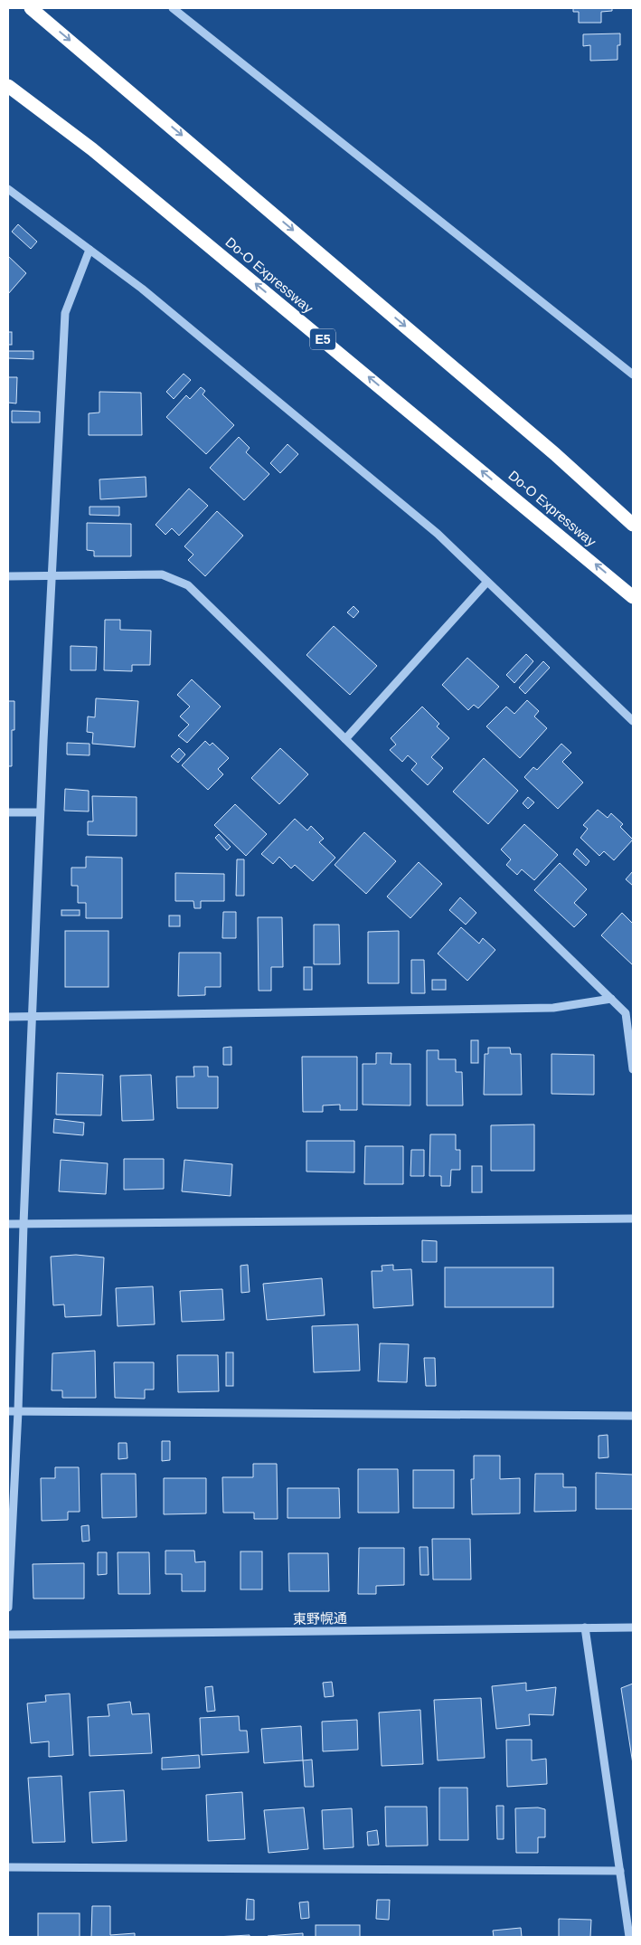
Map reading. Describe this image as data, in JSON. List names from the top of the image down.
{
  "streets": {
    "highway": ["Do-O Expressway", "E5"],
    "street": ["東野幌通"]
  }
}
